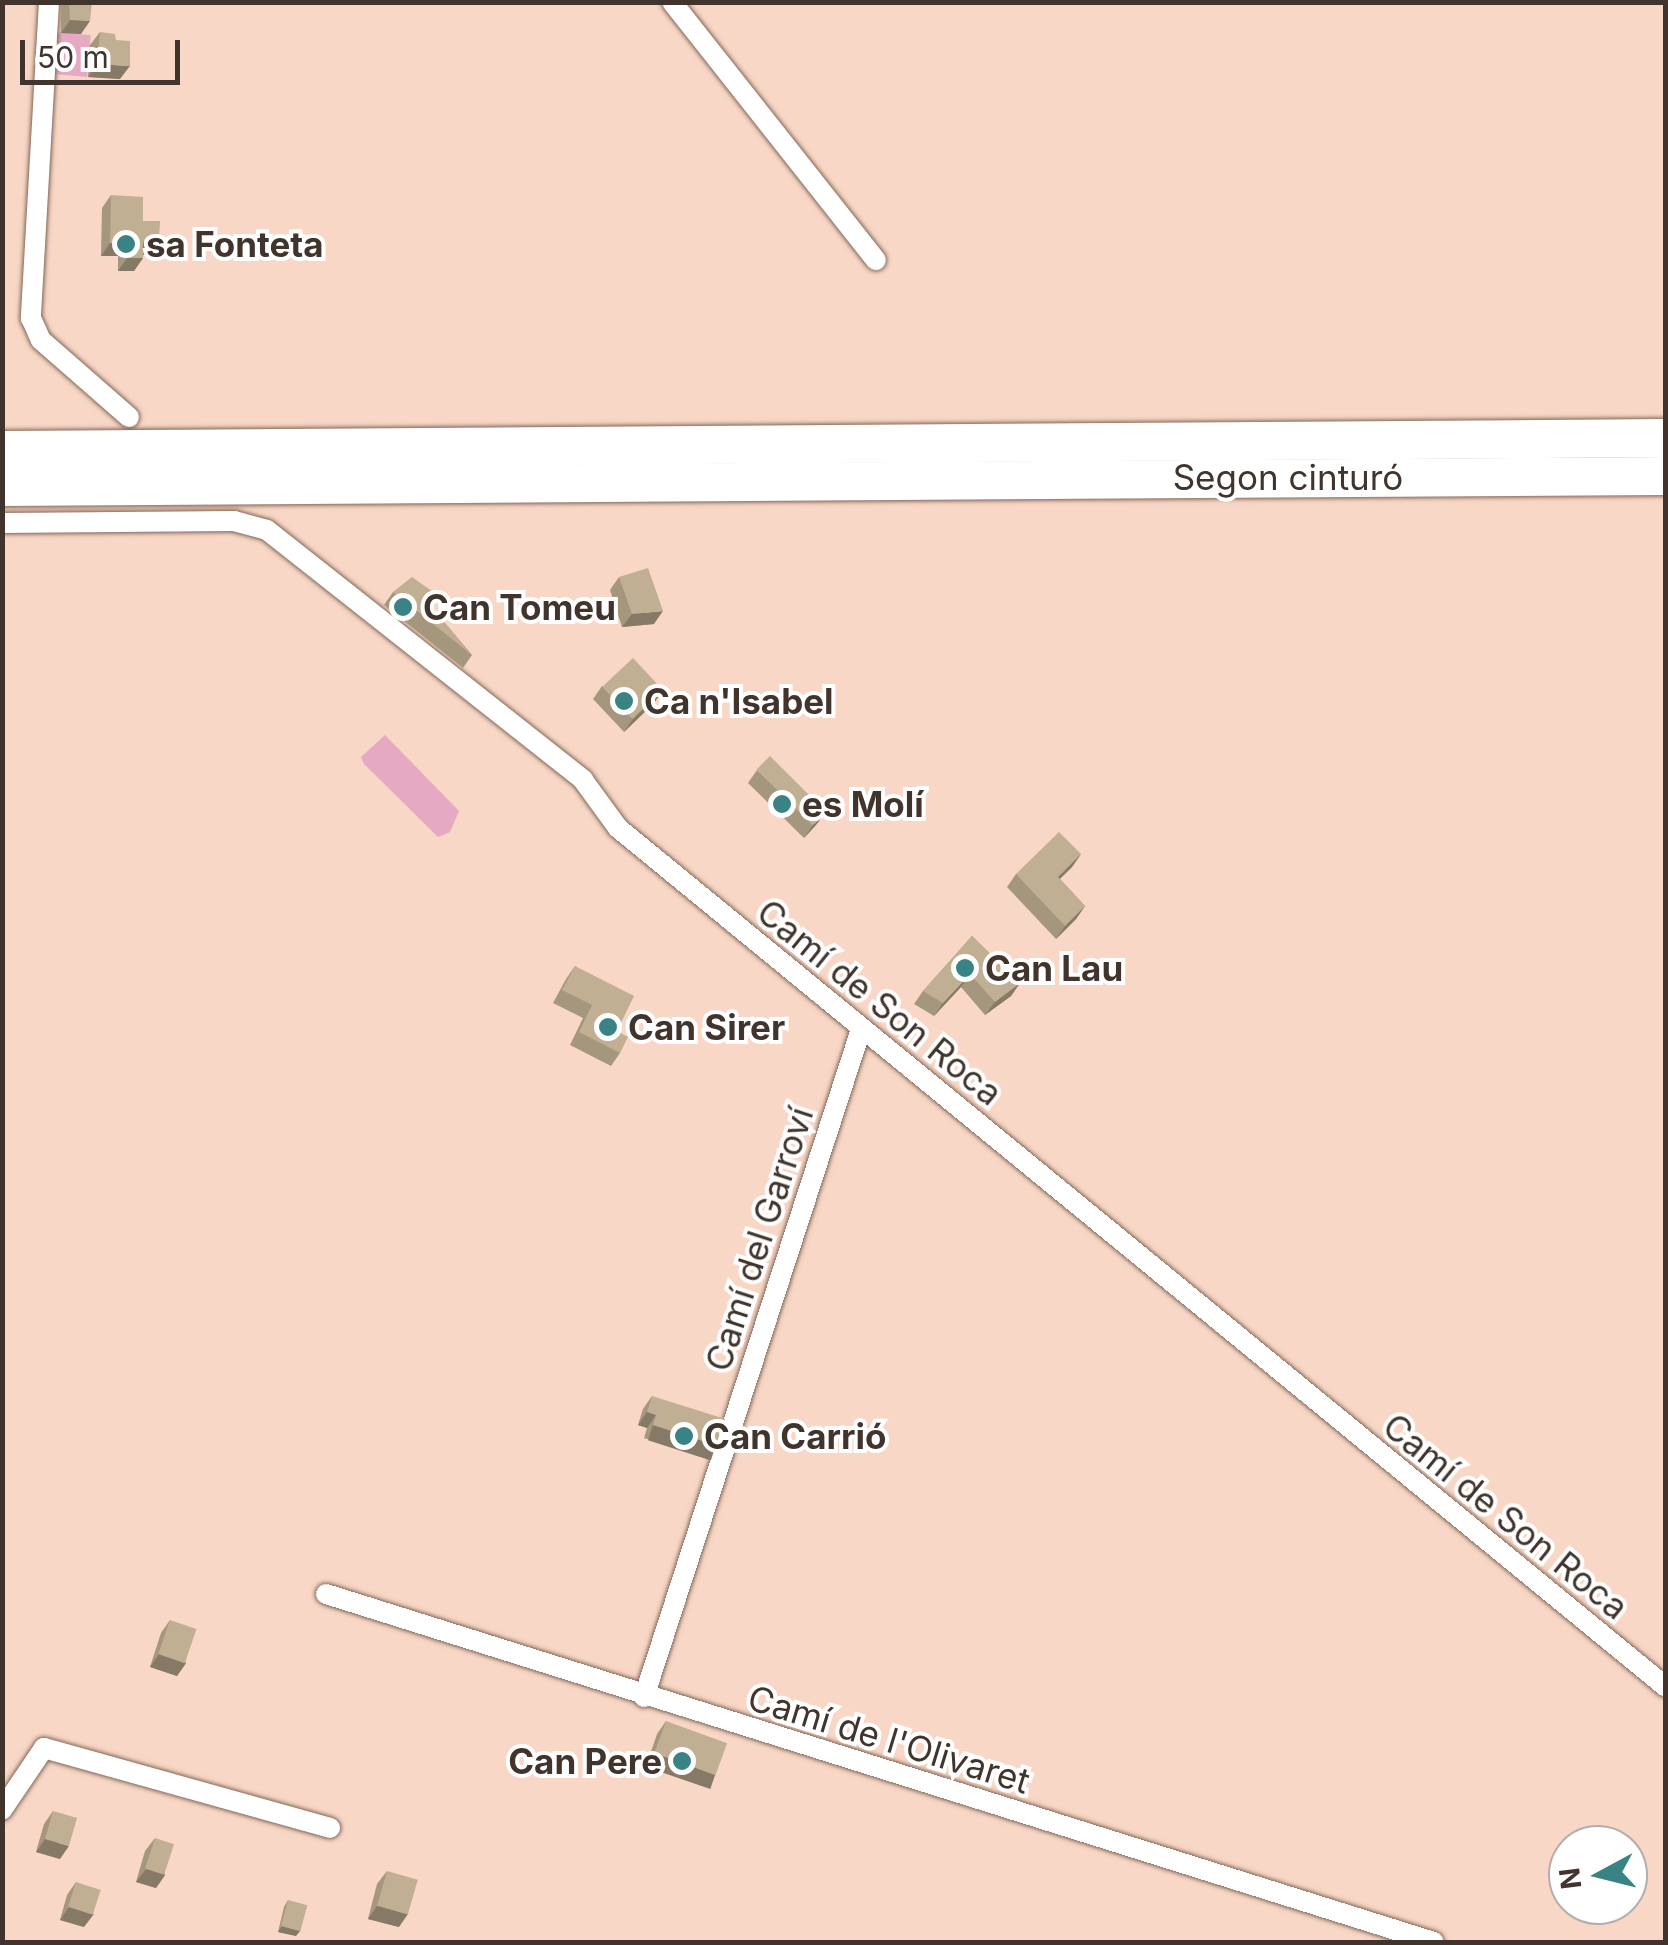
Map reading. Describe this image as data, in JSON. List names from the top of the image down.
{
  "streets": {
    "highway": ["Segon cinturó"],
    "street": ["Camí de Son Roca", "Camí del Garroví", "Camí de l'Olivaret"]
  },
  "crossings": [
    ["Camí de Son Roca", "Camí del Garroví"],
    ["Camí del Garroví", "Camí de l'Olivaret"]
  ],
  "places": [
    "sa Fonteta",
    "Can Tomeu",
    "Ca n'Isabel",
    "es Molí",
    "Can Lau",
    "Can Sirer",
    "Can Carrió",
    "Can Pere"
  ],
  "scale_bar": "50 m",
  "north": "left"
}
